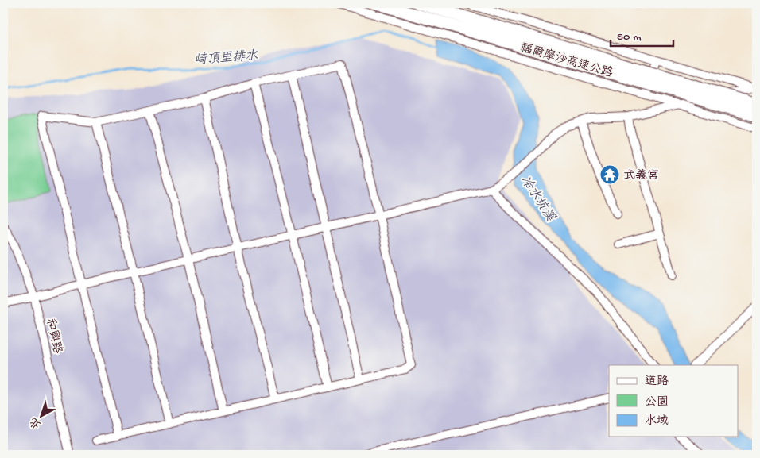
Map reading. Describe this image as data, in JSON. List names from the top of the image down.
{
  "streets": {
    "highway": ["福爾摩沙高速公路"],
    "street": ["和興路"]
  },
  "water": ["崎頂里排水", "冷水坑溪"],
  "places": {
    "temple": ["武義宮"]
  },
  "legend": ["道路", "公園", "水域"],
  "scale_bar": "50 m",
  "north": "bottom left"
}
